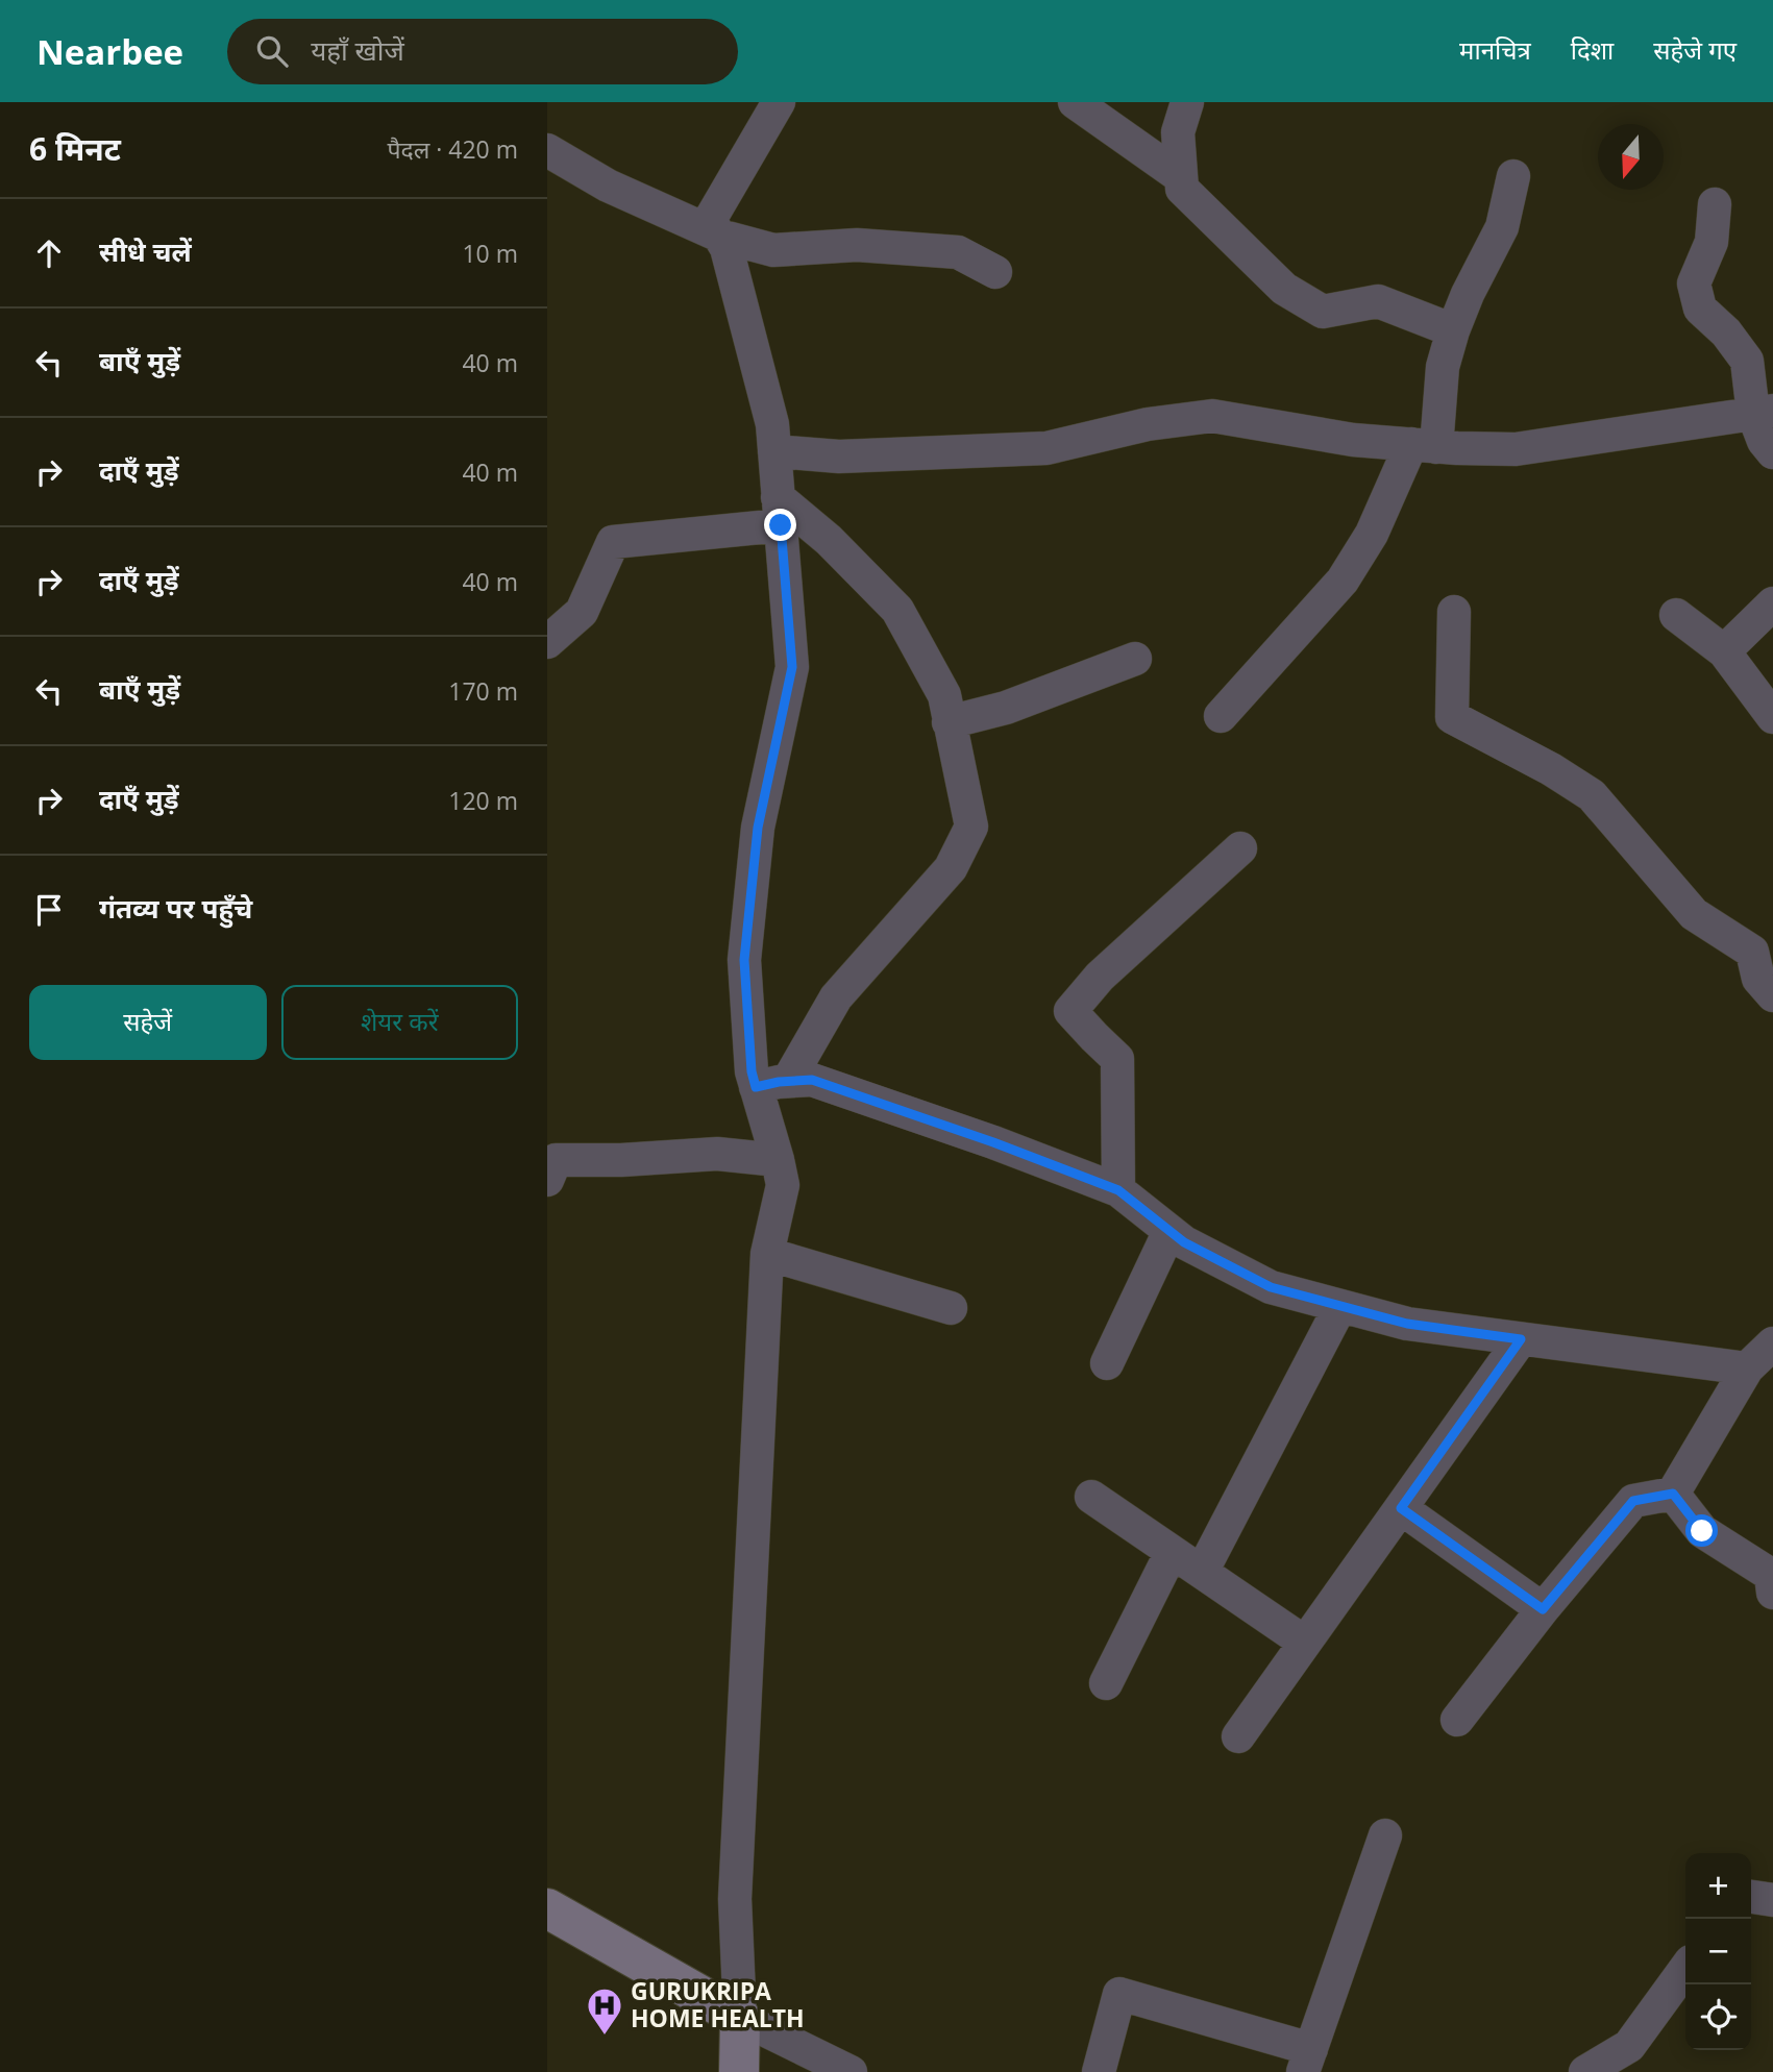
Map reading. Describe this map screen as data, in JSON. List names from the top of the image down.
{
  "places": {
    "hospital": ["GURUKRIPA HOME HEALTH"]
  },
  "north": "bottom",
  "page": {
    "header": "Nearbee",
    "search": "यहाँ खोजें",
    "nav": ["मानचित्र", "दिशा", "सहेजे गए"],
    "heading": ["6 मिनट", "पैदल · 420 m"],
    "list": [
      ["सीधे चलें", "10 m"],
      ["बाएँ मुड़ें", "40 m"],
      ["दाएँ मुड़ें", "40 m"],
      ["दाएँ मुड़ें", "40 m"],
      ["बाएँ मुड़ें", "170 m"],
      ["दाएँ मुड़ें", "120 m"],
      "गंतव्य पर पहुँचे"
    ],
    "buttons": ["सहेजें", "शेयर करें"],
    "map_buttons": ["+", "−"]
  }
}
